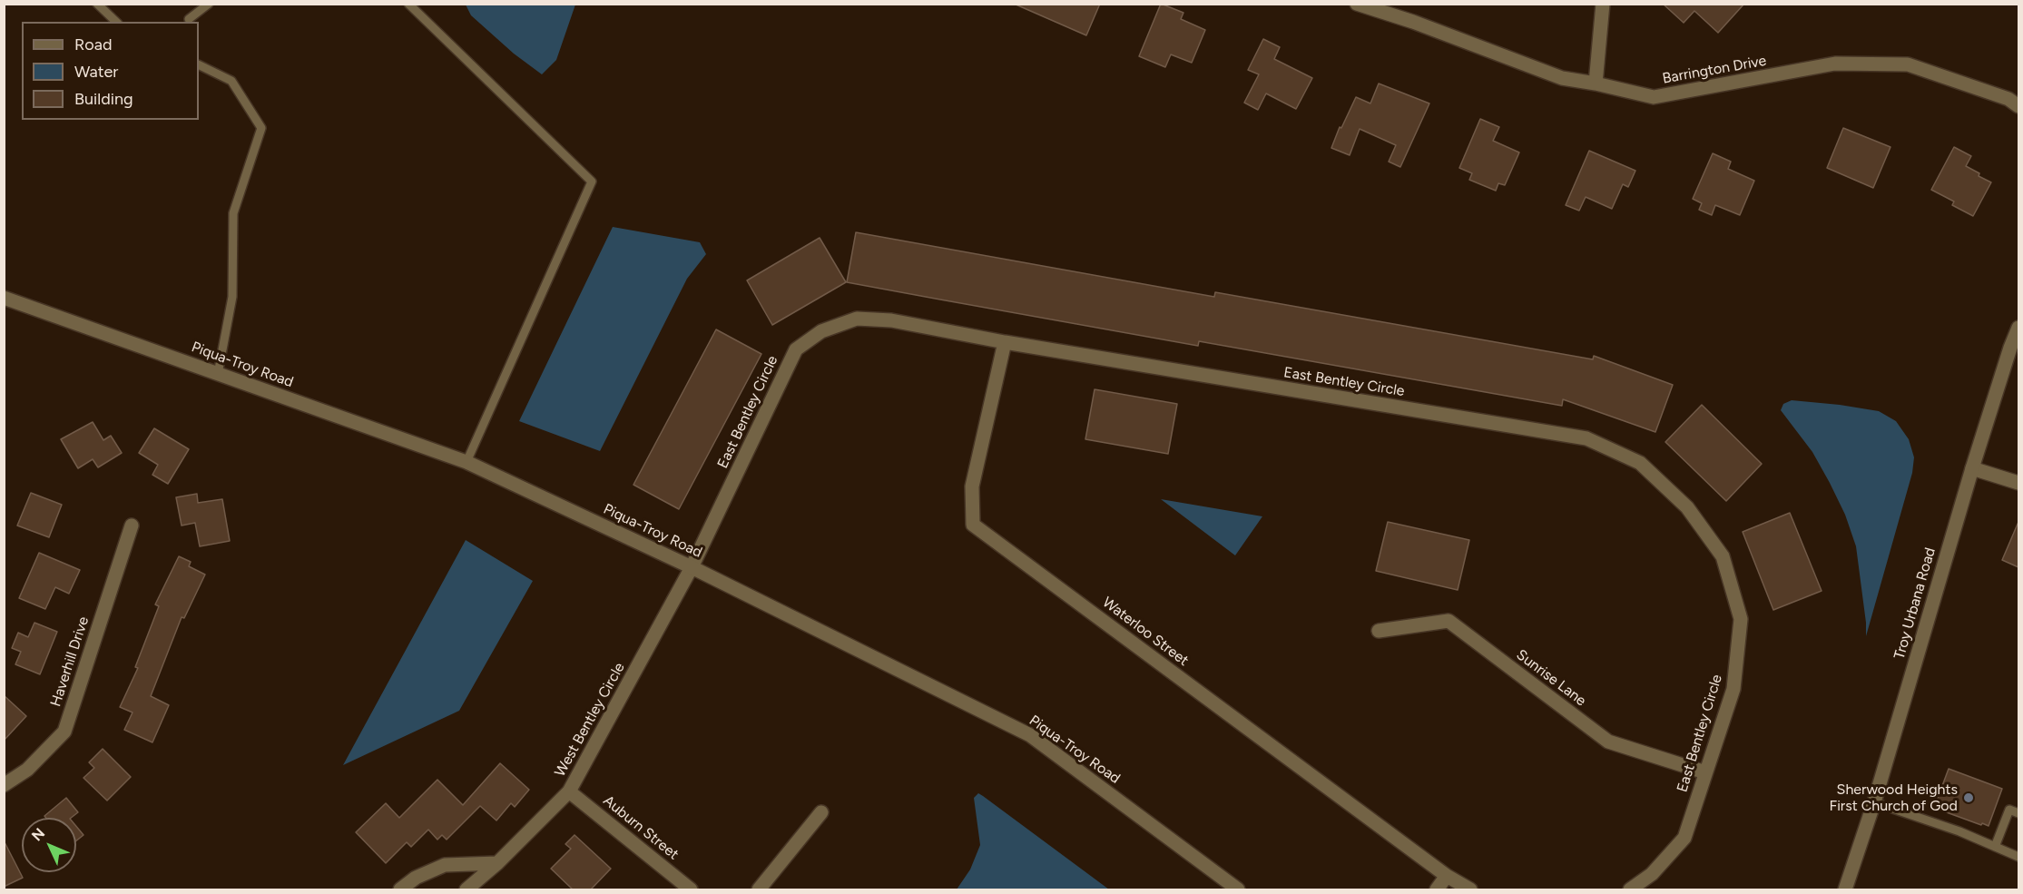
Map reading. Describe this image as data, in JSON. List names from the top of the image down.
{
  "streets": {
    "street": [
      "Barrington Drive",
      "Piqua-Troy Road",
      "East Bentley Circle",
      "Troy Urbana Road",
      "Waterloo Street",
      "Haverhill Drive",
      "Sunrise Lane",
      "West Bentley Circle",
      "Auburn Street"
    ]
  },
  "crossings": [
    ["Piqua-Troy Road", "East Bentley Circle"],
    ["Piqua-Troy Road", "West Bentley Circle"],
    ["East Bentley Circle", "Waterloo Street"],
    ["East Bentley Circle", "Sunrise Lane"],
    ["East Bentley Circle", "West Bentley Circle"],
    ["West Bentley Circle", "Auburn Street"]
  ],
  "places": ["Sherwood Heights First Church of God"],
  "legend": ["Road", "Water", "Building"],
  "north": "top left"
}
